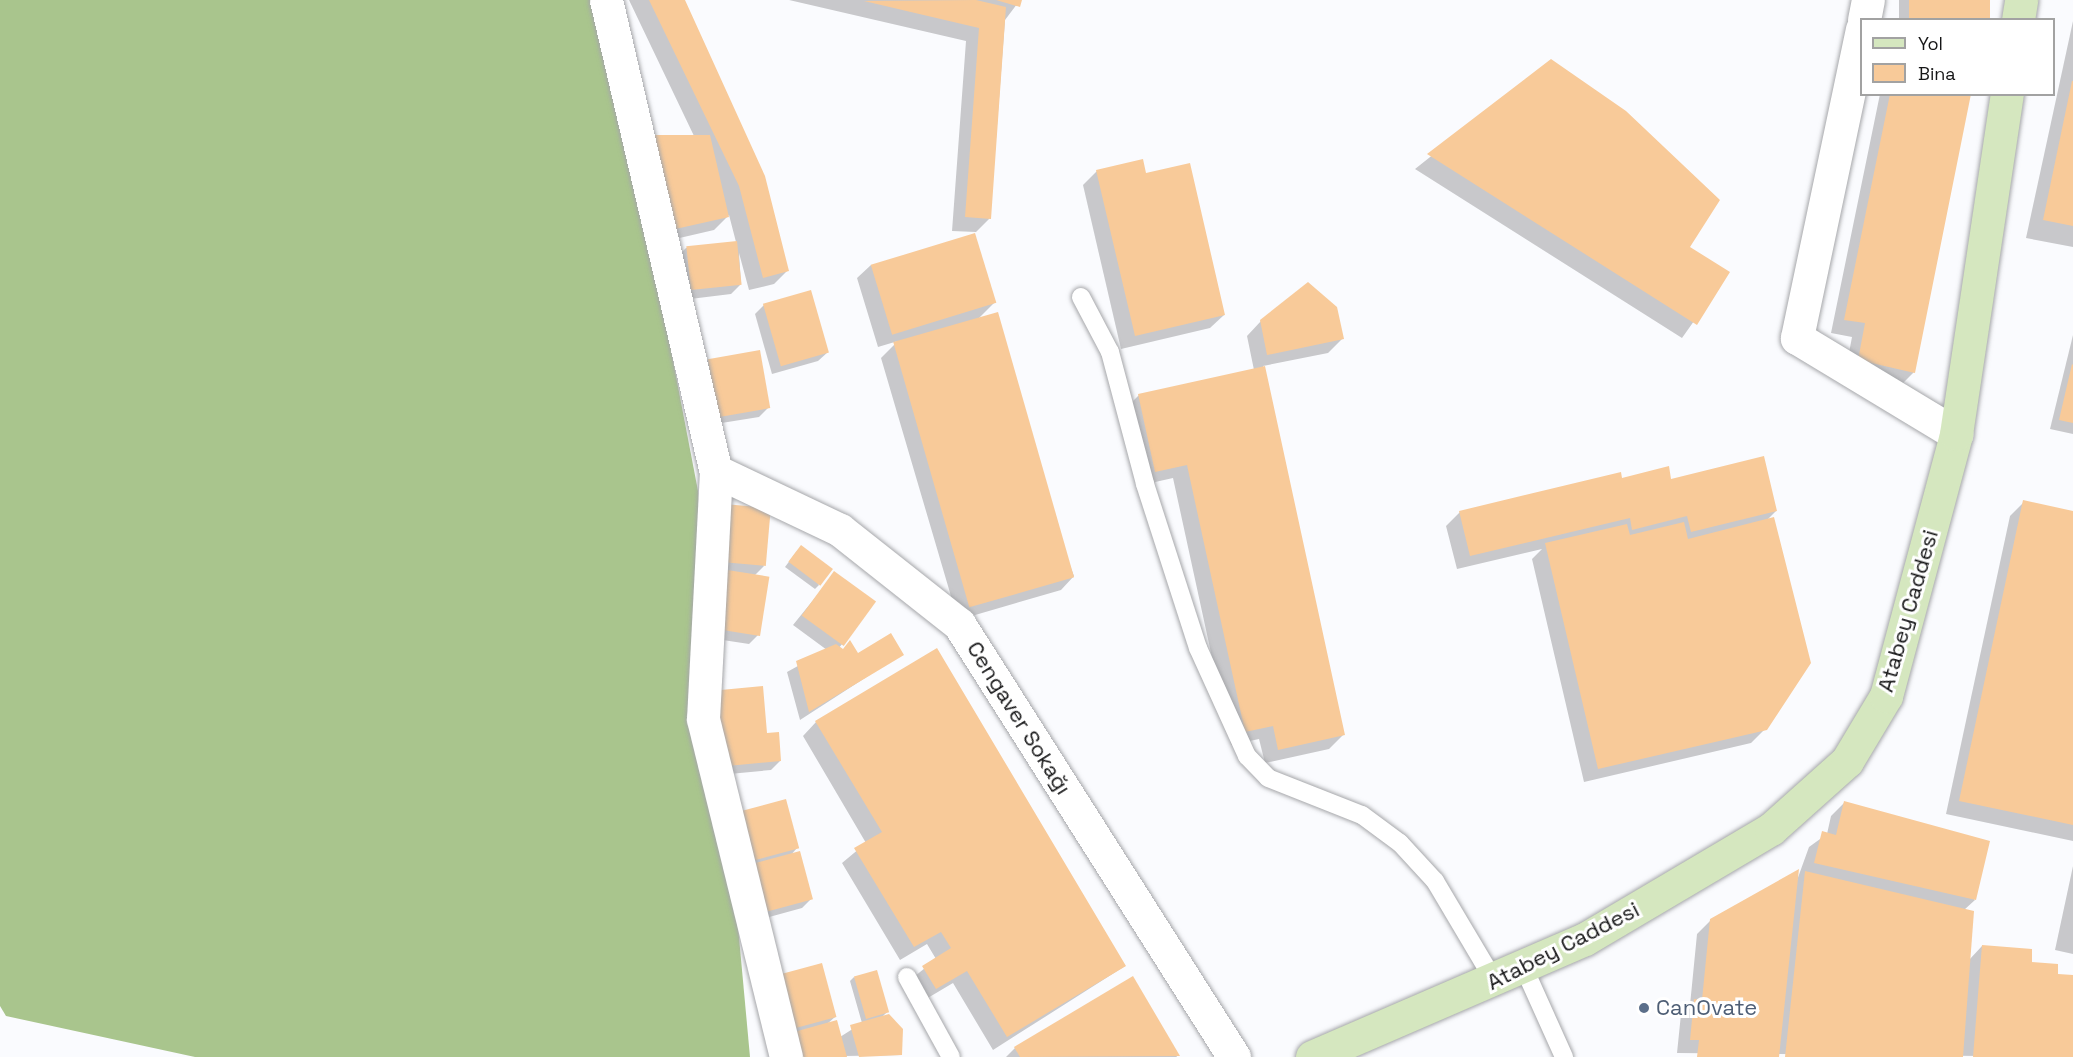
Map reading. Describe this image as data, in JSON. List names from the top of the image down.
{
  "streets": {
    "main road": ["Atabey Caddesi"],
    "street": ["Cengaver Sokağı"]
  },
  "places": ["CanOvate"],
  "legend": ["Yol", "Bina"]
}
